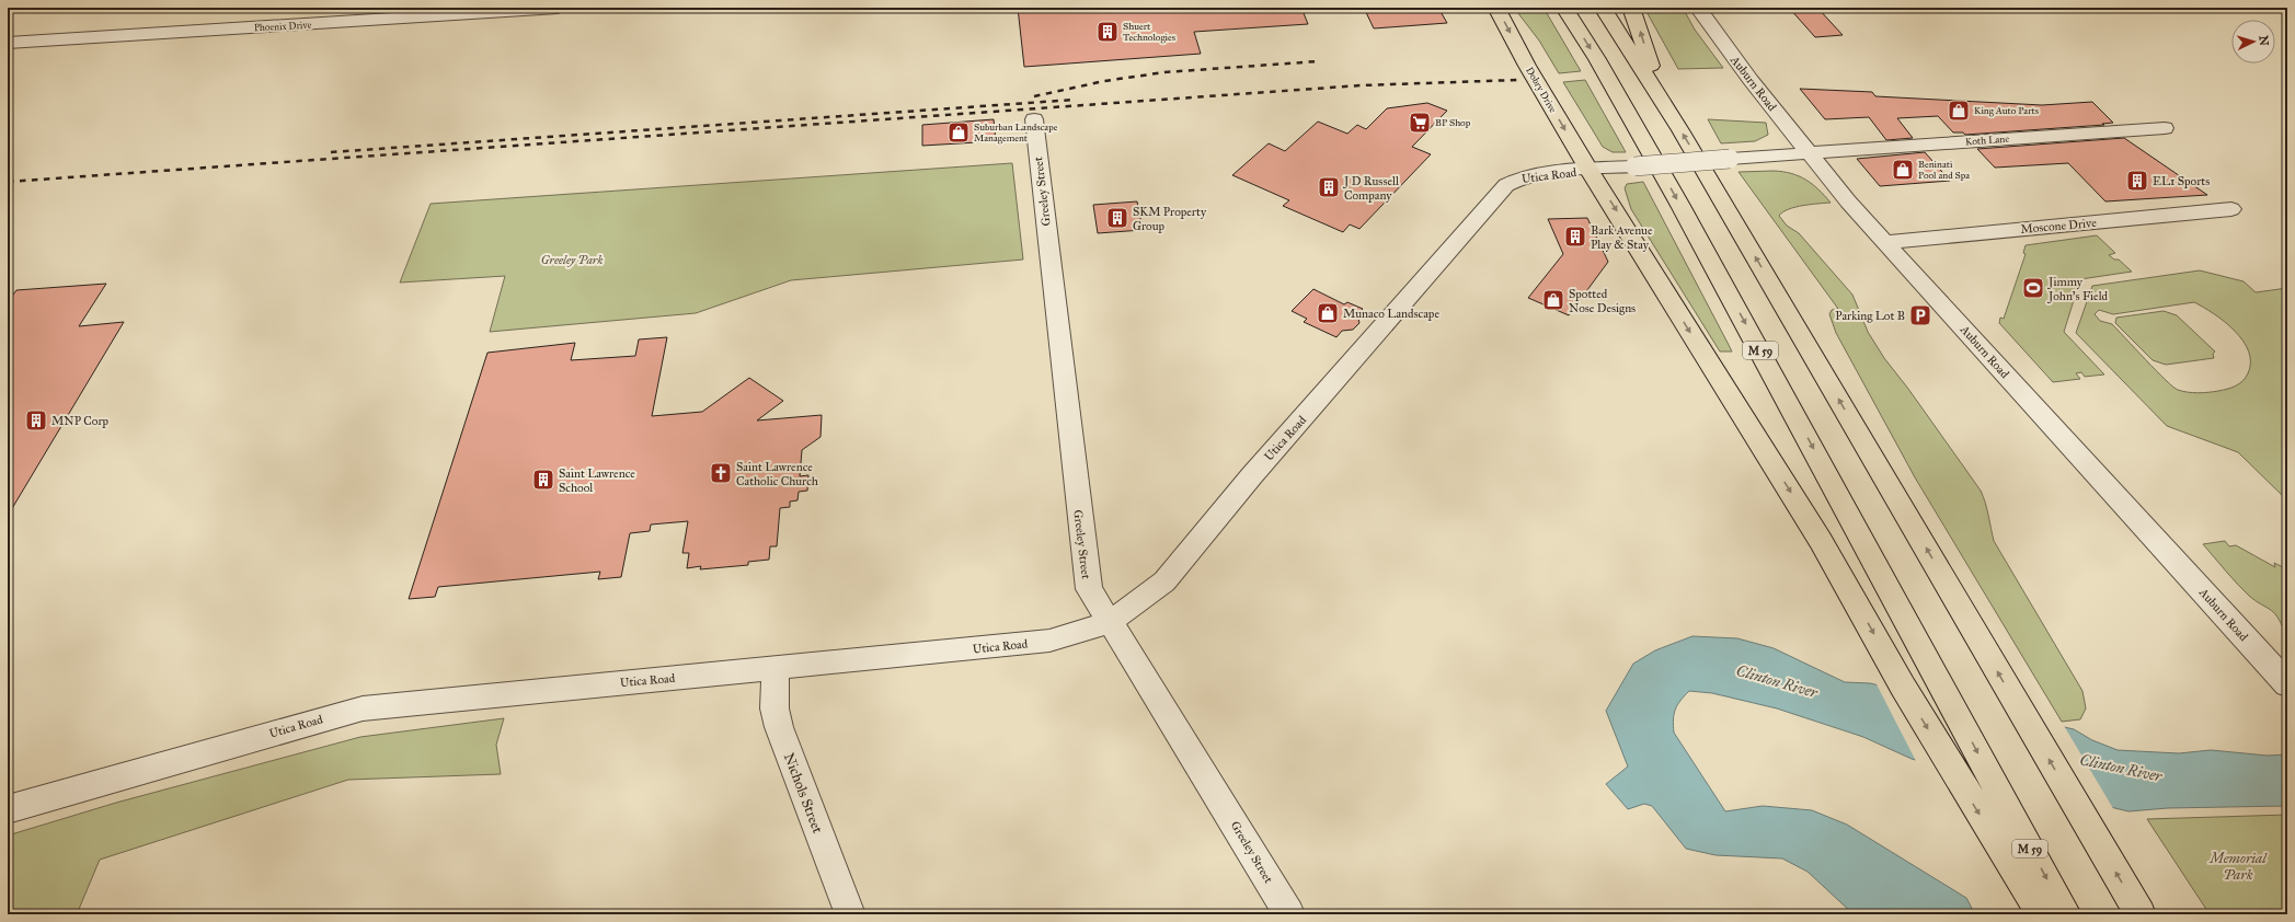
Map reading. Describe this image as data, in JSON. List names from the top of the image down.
{
  "streets": {
    "main road": ["Dobry Drive", "M 59"],
    "street": [
      "Phoenix Drive",
      "Auburn Road",
      "Koth Lane",
      "Utica Road",
      "Greeley Street",
      "Moscone Drive",
      "Nichols Street"
    ]
  },
  "crossings": [
    ["Auburn Road", "Koth Lane"],
    ["Auburn Road", "Utica Road"],
    ["Auburn Road", "Moscone Drive"],
    ["Dobry Drive", "Utica Road"],
    ["Koth Lane", "Utica Road"],
    ["Utica Road", "Greeley Street"],
    ["Utica Road", "Nichols Street"]
  ],
  "water": ["Clinton River"],
  "parks": ["Greeley Park", "Memorial Park"],
  "places": {
    "building": [
      "Shuert Technologies",
      "EL1 Sports",
      "J D Russell Company",
      "SKM Property Group",
      "Bark Avenue Play & Stay",
      "MNP Corp",
      "Saint Lawrence School"
    ],
    "shop": [
      "King Auto Parts",
      "Suburban Landscape Management",
      "Beninati Pool and Spa",
      "Spotted Nose Designs",
      "Munaco Landscape"
    ],
    "supermarket": ["BP Shop"],
    "sports": ["Jimmy John's Field"],
    "parking": ["Parking Lot B"],
    "church": ["Saint Lawrence Catholic Church"]
  },
  "north": "right"
}
